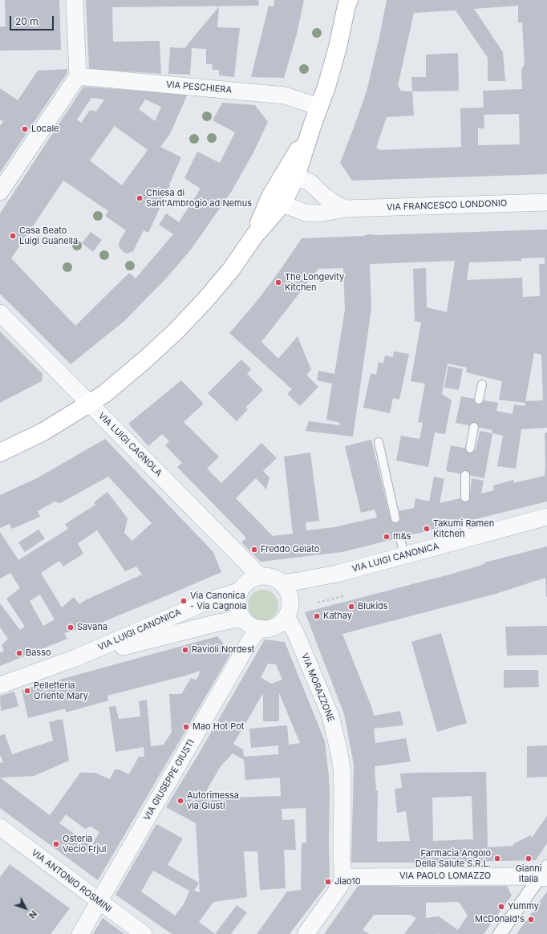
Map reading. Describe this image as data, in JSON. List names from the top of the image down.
{
  "streets": {
    "street": [
      "VIA PESCHIERA",
      "VIA FRANCESCO LONDONIO",
      "VIA LUIGI CAGNOLA",
      "VIA LUIGI CANONICA",
      "VIA MORAZZONE",
      "VIA GIUSEPPE GIUSTI",
      "VIA PAOLO LOMAZZO",
      "VIA ANTONIO ROSMINI"
    ]
  },
  "crossings": [
    ["VIA LUIGI CAGNOLA", "VIA LUIGI CANONICA"],
    ["VIA LUIGI CAGNOLA", "VIA MORAZZONE"],
    ["VIA LUIGI CAGNOLA", "VIA GIUSEPPE GIUSTI"],
    ["VIA LUIGI CANONICA", "VIA MORAZZONE"],
    ["VIA LUIGI CANONICA", "VIA GIUSEPPE GIUSTI"],
    ["VIA MORAZZONE", "VIA GIUSEPPE GIUSTI"],
    ["VIA MORAZZONE", "VIA PAOLO LOMAZZO"],
    ["VIA GIUSEPPE GIUSTI", "VIA ANTONIO ROSMINI"]
  ],
  "places": [
    "Locale",
    "Chiesa di Sant'Ambrogio ad Nemus",
    "Casa Beato Luigi Guanella",
    "The Longevity Kitchen",
    "Takumi Ramen Kitchen",
    "m&s",
    "Freddo Gelato",
    "Via Canonica - Via Cagnola",
    "Blukids",
    "Kathay",
    "Savana",
    "Ravioli Nordest",
    "Basso",
    "Pelletteria Oriente Mary",
    "Mao Hot Pot",
    "Autorimessa via Giusti",
    "Osteria Vecio Frjul",
    "Farmacia Angolo Della Salute S.R.L.",
    "Gianni Italia",
    "Jiao10",
    "Yummy",
    "McDonald's"
  ],
  "scale_bar": "20 m",
  "north": "bottom right"
}
